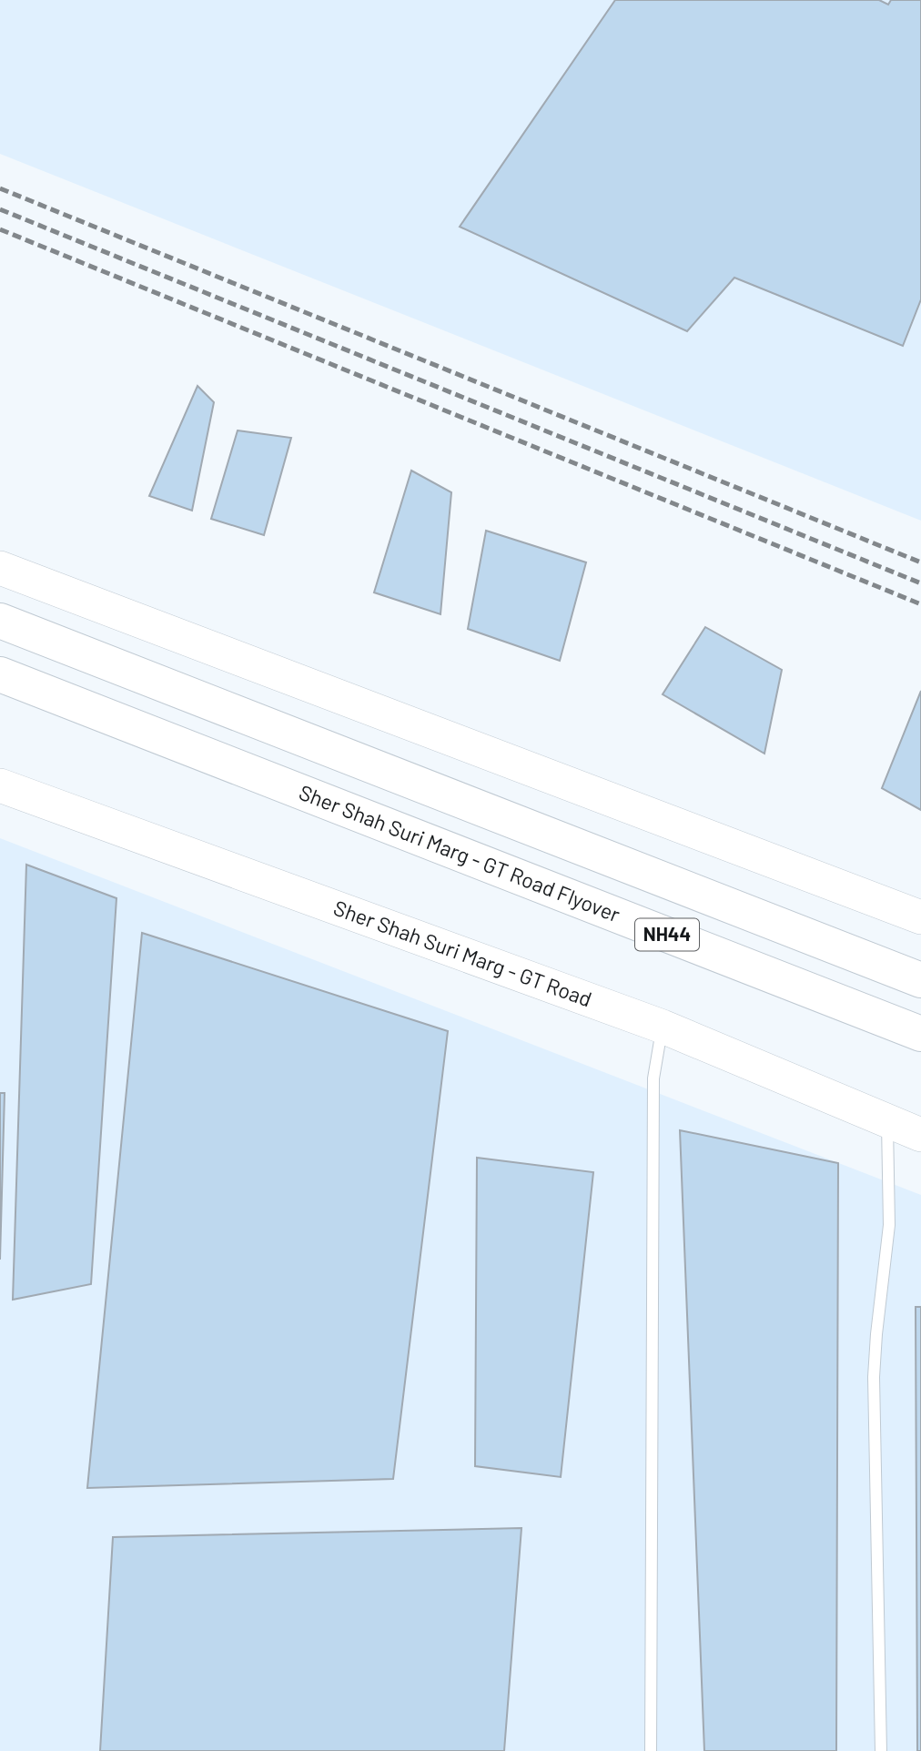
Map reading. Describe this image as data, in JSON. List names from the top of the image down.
{
  "streets": {
    "highway": ["Sher Shah Suri Marg - GT Road Flyover", "NH44"],
    "street": ["Sher Shah Suri Marg - GT Road"]
  }
}
